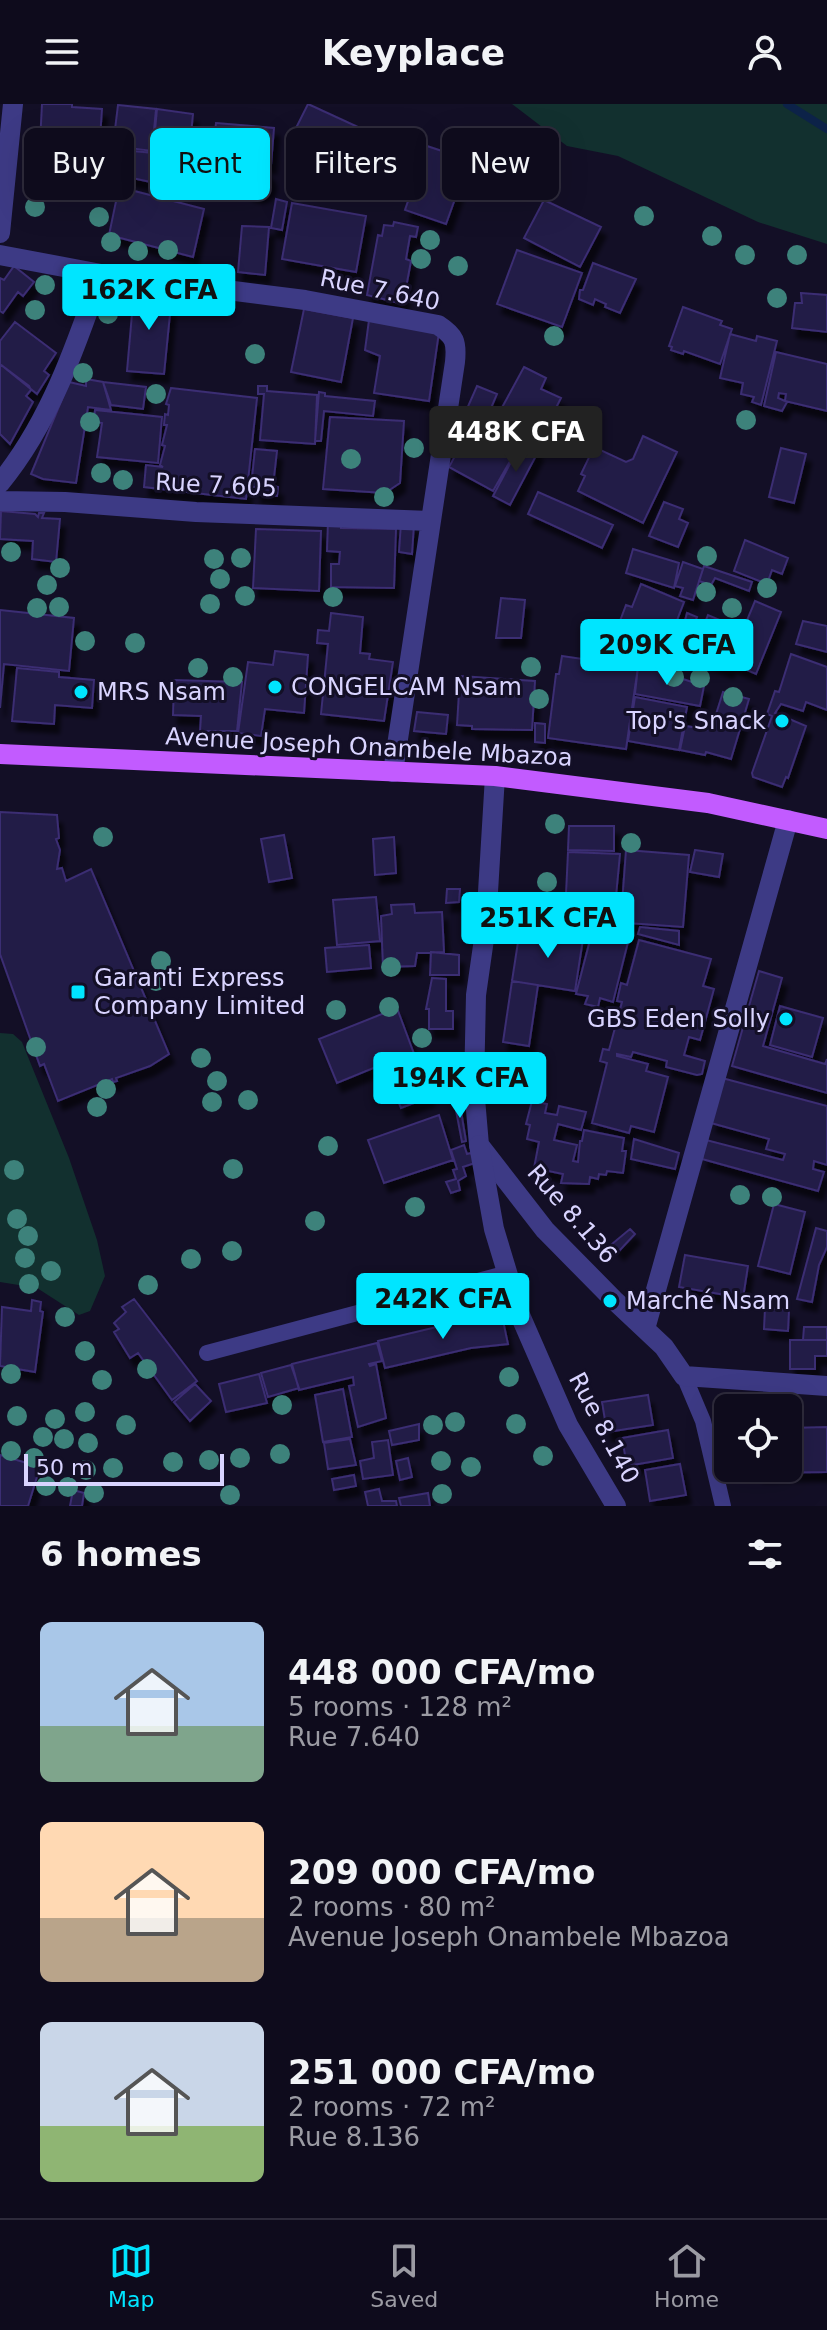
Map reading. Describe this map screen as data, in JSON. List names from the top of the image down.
{
  "streets": {
    "main road": ["Avenue Joseph Onambele Mbazoa"],
    "street": [
      "Rue 7.640",
      "Rue 7.605",
      "Rue 8.136",
      "Rue 8.140"
    ]
  },
  "crossings": [
    ["Rue 7.640", "Rue 7.605"],
    ["Rue 7.640", "Avenue Joseph Onambele Mbazoa"],
    ["Rue 8.136", "Rue 8.140"]
  ],
  "places": {
    "other": [
      "CONGELCAM Nsam",
      "MRS Nsam",
      "Top's Snack",
      "GBS Eden Solly",
      "Marché Nsam"
    ],
    "transit": ["Garanti Express Company Limited"]
  },
  "scale_bar": "50 m",
  "page": {
    "header": "Keyplace",
    "chip": [
      "Buy",
      "Rent",
      "Filters",
      "New"
    ],
    "price": [
      "162K CFA",
      "448K CFA",
      "209K CFA",
      "251K CFA",
      "194K CFA",
      "242K CFA"
    ],
    "scale": "50 m",
    "heading": "6 homes",
    "list": [
      {
        "name": "448 000 CFA/mo",
        "note": "5 rooms · 128 m² · Rue 7.640"
      },
      {
        "name": "209 000 CFA/mo",
        "note": "2 rooms · 80 m² · Avenue Joseph Onambele Mbazoa"
      },
      {
        "name": "251 000 CFA/mo",
        "note": "2 rooms · 72 m² · Rue 8.136"
      }
    ],
    "tabs": ["Map", "Saved", "Home"]
  }
}
